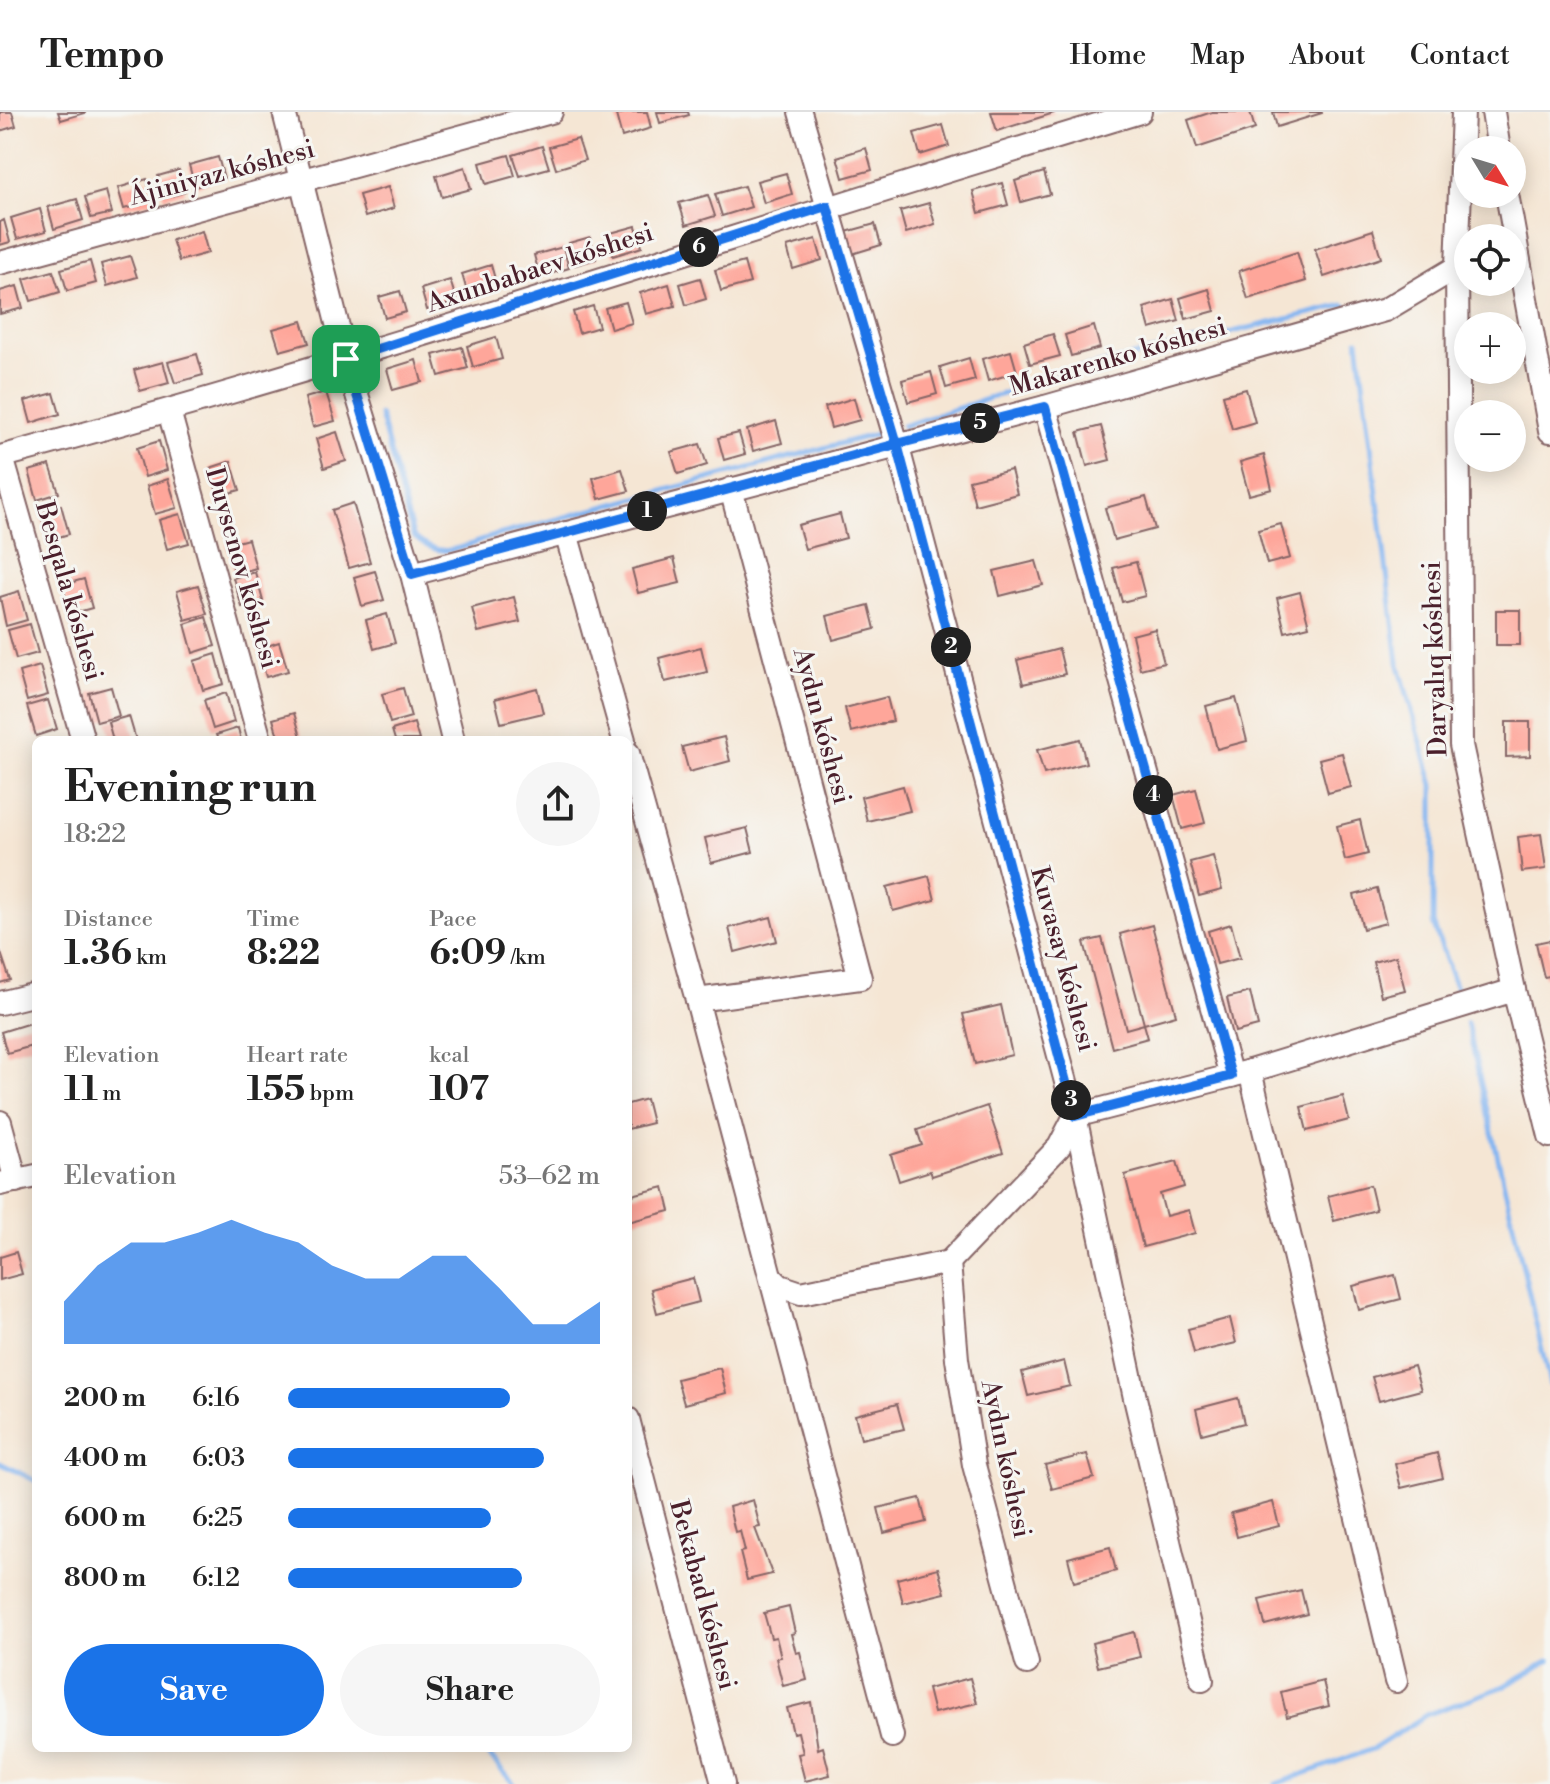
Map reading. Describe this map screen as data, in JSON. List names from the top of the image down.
{
  "streets": {
    "street": [
      "Ájiniyaz kóshesi",
      "Axunbabaev kóshesi",
      "Makarenko kóshesi",
      "Duysenov kóshesi",
      "Besqala kóshesi",
      "Daryalıq kóshesi",
      "Aydın kóshesi",
      "Kuvasay kóshesi",
      "Bekabad kóshesi"
    ]
  },
  "crossings": [
    ["Axunbabaev kóshesi", "Duysenov kóshesi"],
    ["Axunbabaev kóshesi", "Besqala kóshesi"],
    ["Axunbabaev kóshesi", "Kuvasay kóshesi"],
    ["Makarenko kóshesi", "Aydın kóshesi"],
    ["Makarenko kóshesi", "Kuvasay kóshesi"]
  ],
  "north": "bottom right",
  "page": {
    "header": "Tempo",
    "nav": [
      "Home",
      "Map",
      "About",
      "Contact"
    ],
    "map_buttons": ["+", "−"],
    "pins": [
      "6",
      "5",
      "1",
      "2",
      "4",
      "3"
    ],
    "heading": ["Evening run", "18:22"],
    "stats": [
      ["Distance", "1.36 km"],
      ["Time", "8:22"],
      ["Pace", "6:09 /km"],
      ["Elevation", "11 m"],
      ["Heart rate", "155 bpm"],
      ["kcal", "107"]
    ],
    "chart": ["Elevation", "53–62 m"],
    "list": [
      {
        "name": "200 m",
        "note": "6:16"
      },
      {
        "name": "400 m",
        "note": "6:03"
      },
      {
        "name": "600 m",
        "note": "6:25"
      },
      {
        "name": "800 m",
        "note": "6:12"
      }
    ],
    "buttons": ["Save", "Share"]
  }
}
